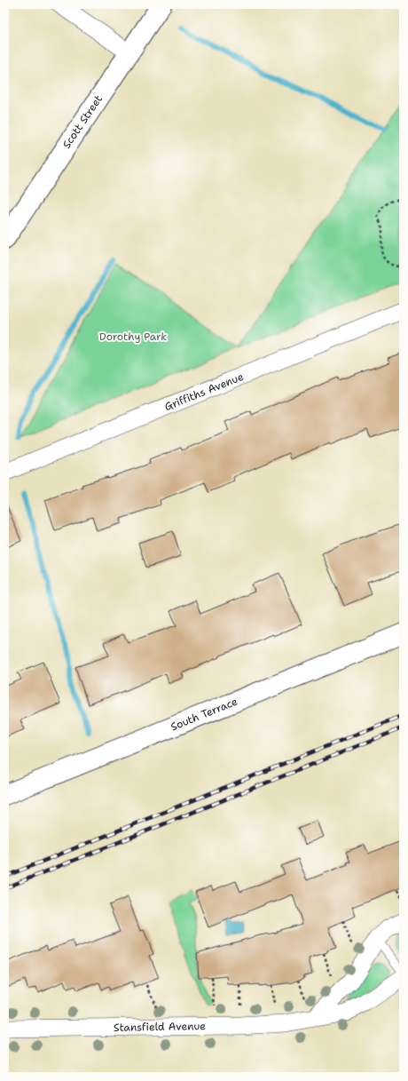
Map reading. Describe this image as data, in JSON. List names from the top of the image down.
{
  "streets": {
    "street": [
      "Scott Street",
      "Griffiths Avenue",
      "South Terrace",
      "Stansfield Avenue"
    ]
  },
  "parks": ["Dorothy Park"]
}
